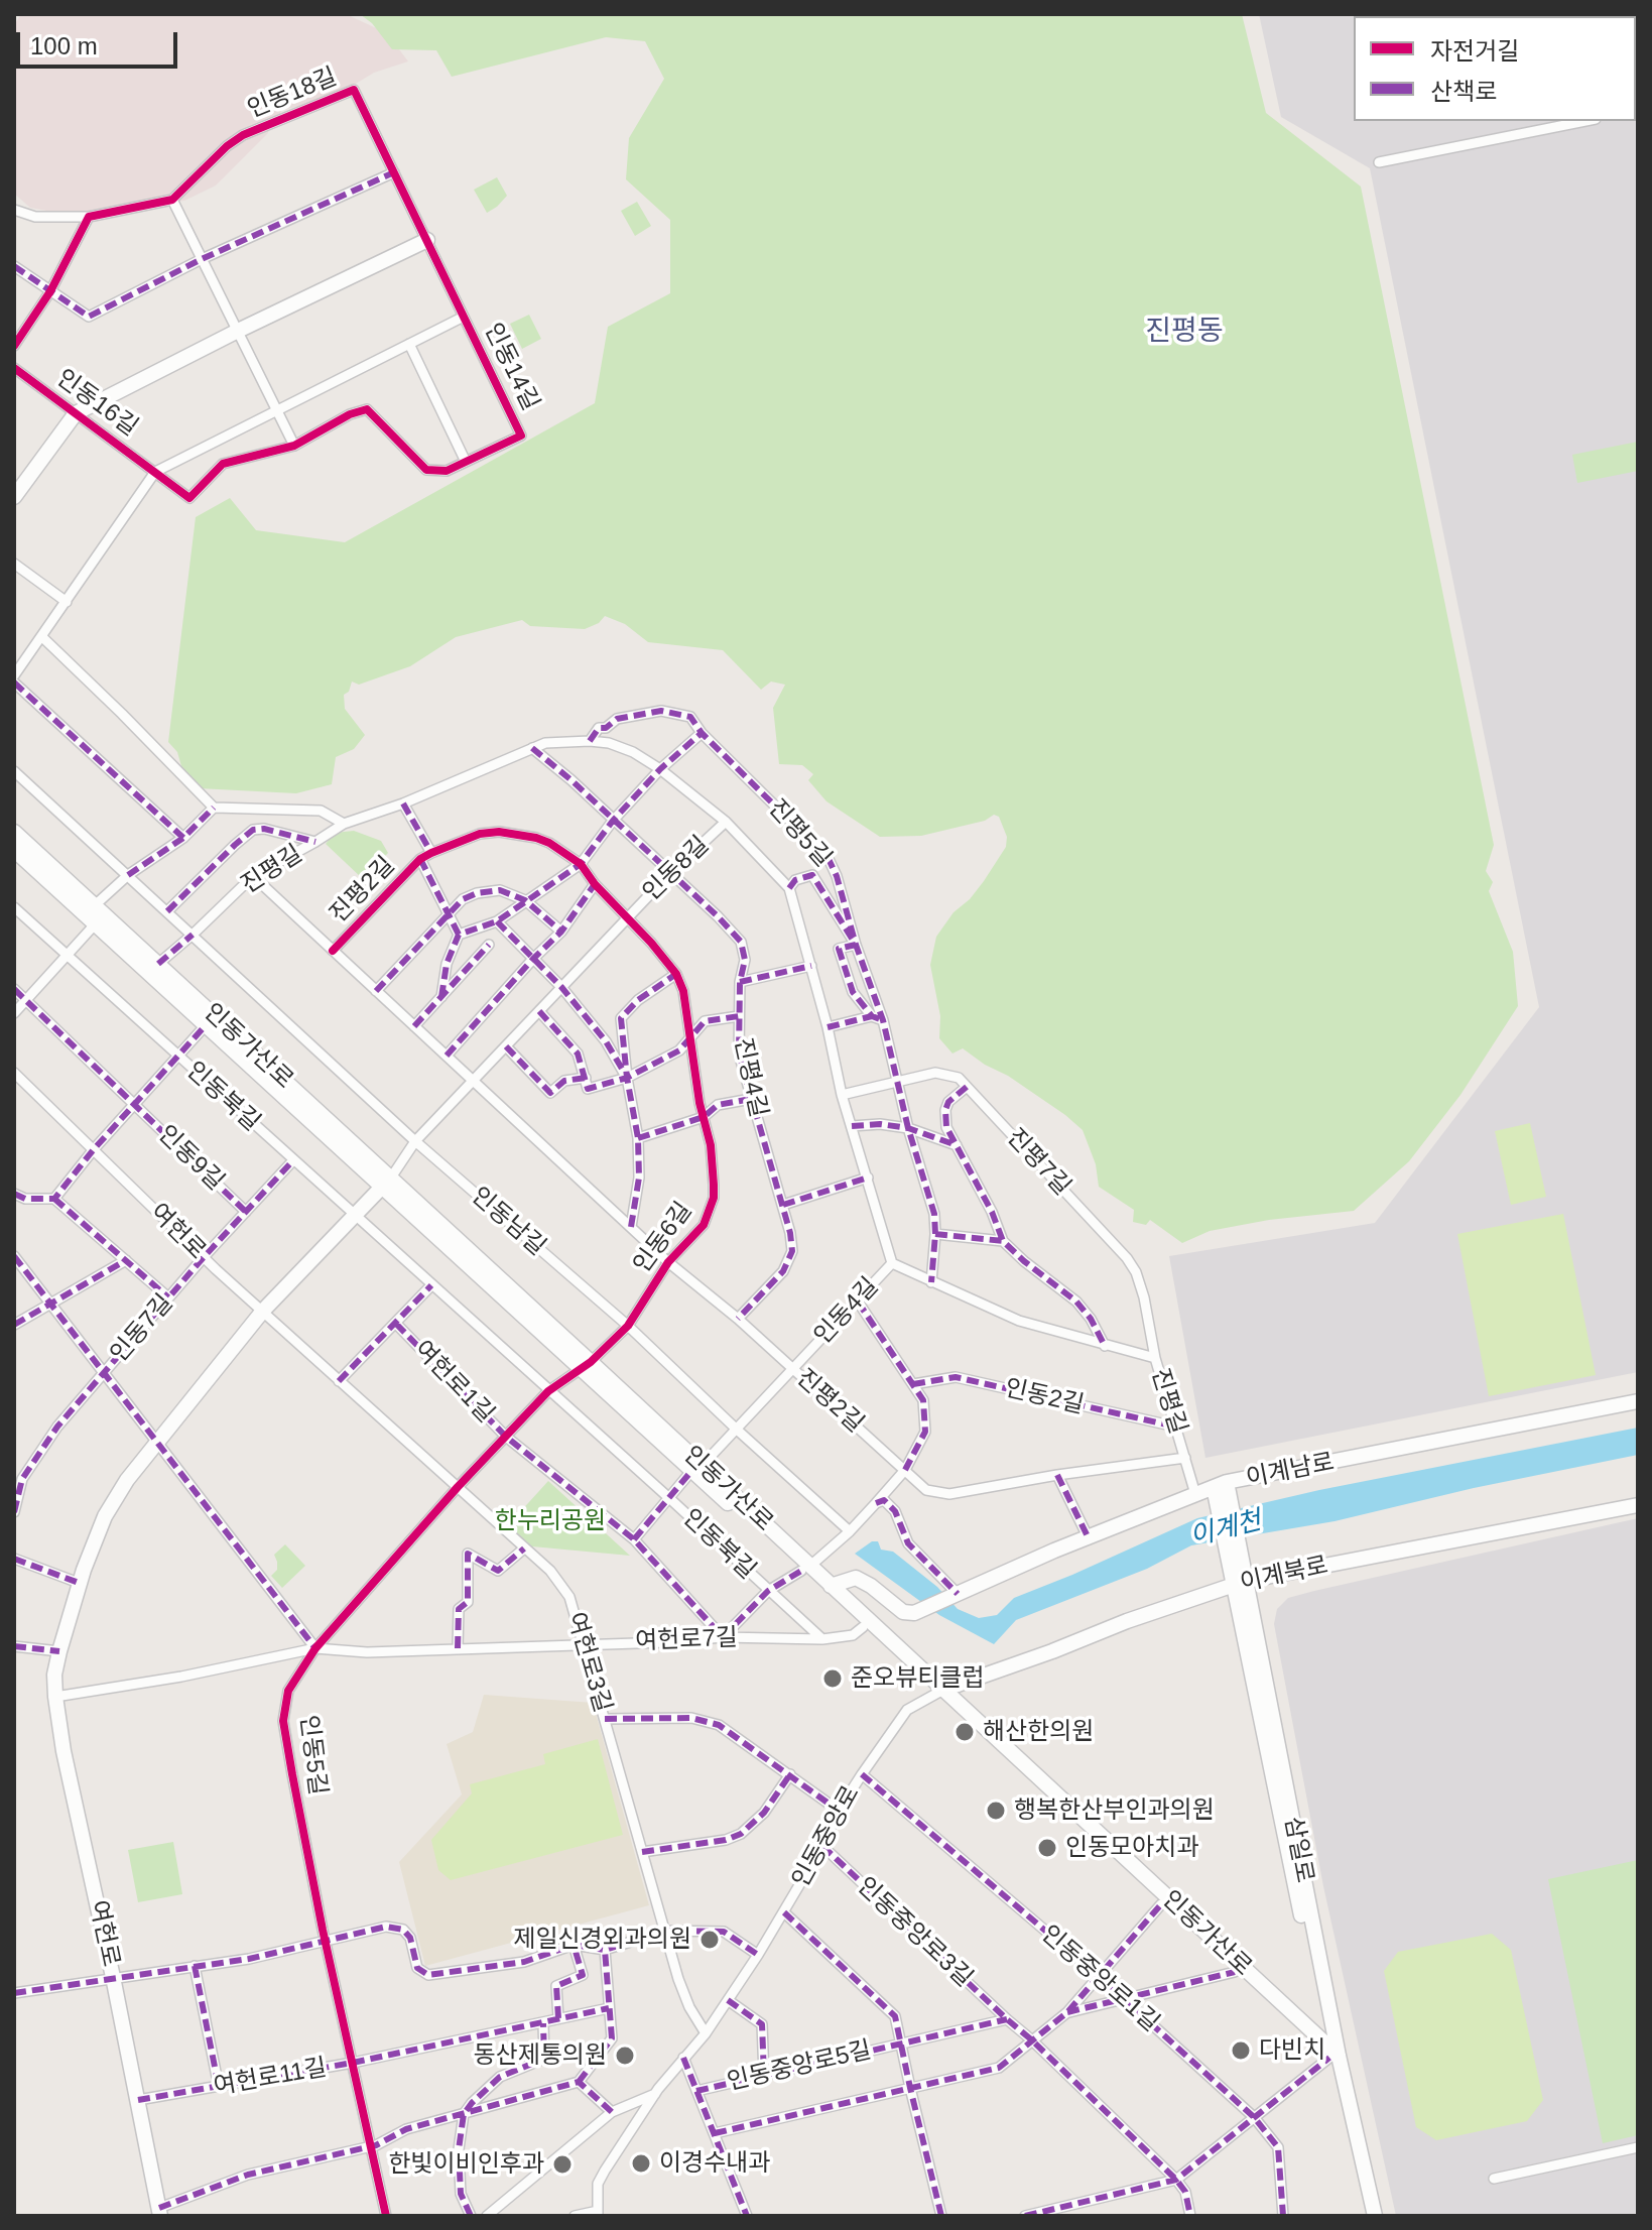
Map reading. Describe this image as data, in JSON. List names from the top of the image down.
{
  "streets": {
    "street": [
      "인동18길",
      "인동14길",
      "인동16길",
      "진평5길",
      "인동8길",
      "진평길",
      "진평2길",
      "인동가산로",
      "진평4길",
      "인동북길",
      "인동9길",
      "진평7길",
      "인동남길",
      "여헌로",
      "인동6길",
      "인동4길",
      "인동7길",
      "여헌로1길",
      "인동2길",
      "이계남로",
      "이계북로",
      "여헌로7길",
      "여헌로3길",
      "인동5길",
      "인동중앙로",
      "삼일로",
      "인동중앙로3길",
      "인동중앙로1길",
      "인동중앙로5길",
      "여헌로11길"
    ]
  },
  "crossings": [
    ["인동14길", "인동16길"],
    ["진평5길", "진평길"],
    ["진평5길", "진평7길"],
    ["인동8길", "진평길"],
    ["인동8길", "진평2길"],
    ["인동8길", "인동가산로"],
    ["인동8길", "진평4길"],
    ["인동8길", "인동남길"],
    ["인동8길", "여헌로"],
    ["인동8길", "인동6길"],
    ["진평길", "진평2길"],
    ["진평길", "인동가산로"],
    ["진평길", "진평4길"],
    ["진평길", "진평7길"],
    ["진평길", "인동남길"],
    ["진평길", "인동4길"],
    ["진평길", "인동2길"],
    ["진평길", "이계남로"],
    ["진평2길", "진평4길"],
    ["진평2길", "인동6길"],
    ["진평2길", "인동4길"],
    ["인동가산로", "인동9길"],
    ["인동가산로", "여헌로"],
    ["인동가산로", "인동6길"],
    ["인동가산로", "인동4길"],
    ["인동가산로", "이계남로"],
    ["인동가산로", "이계북로"],
    ["인동가산로", "여헌로7길"],
    ["인동가산로", "인동5길"],
    ["인동가산로", "인동중앙로"],
    ["인동가산로", "삼일로"],
    ["인동가산로", "인동중앙로3길"],
    ["인동가산로", "인동중앙로1길"],
    ["인동북길", "인동9길"],
    ["인동북길", "여헌로"],
    ["인동북길", "인동4길"],
    ["인동북길", "인동7길"],
    ["인동북길", "여헌로1길"],
    ["인동북길", "여헌로7길"],
    ["인동북길", "인동5길"],
    ["인동9길", "여헌로"],
    ["인동9길", "인동7길"],
    ["인동남길", "인동6길"],
    ["인동남길", "인동4길"],
    ["여헌로", "인동7길"],
    ["여헌로", "여헌로7길"],
    ["여헌로", "여헌로3길"],
    ["여헌로", "여헌로11길"],
    ["인동6길", "인동5길"],
    ["여헌로1길", "여헌로7길"],
    ["여헌로1길", "인동5길"],
    ["이계남로", "삼일로"],
    ["이계북로", "인동중앙로"],
    ["이계북로", "삼일로"],
    ["여헌로7길", "여헌로3길"],
    ["여헌로7길", "인동5길"],
    ["여헌로3길", "인동5길"],
    ["여헌로3길", "인동중앙로"],
    ["인동5길", "여헌로11길"],
    ["인동중앙로", "인동중앙로3길"],
    ["인동중앙로", "인동중앙로1길"],
    ["인동중앙로", "인동중앙로5길"],
    ["인동중앙로3길", "인동중앙로5길"]
  ],
  "districts": ["진평동"],
  "water": ["이계천"],
  "parks": ["한누리공원"],
  "places": [
    "준오뷰티클럽",
    "해산한의원",
    "행복한산부인과의원",
    "인동모아치과",
    "제일신경외과의원",
    "다빈치",
    "동산제통의원",
    "이경수내과",
    "한빛이비인후과"
  ],
  "legend": ["자전거길", "산책로"],
  "scale_bar": "100 m"
}
